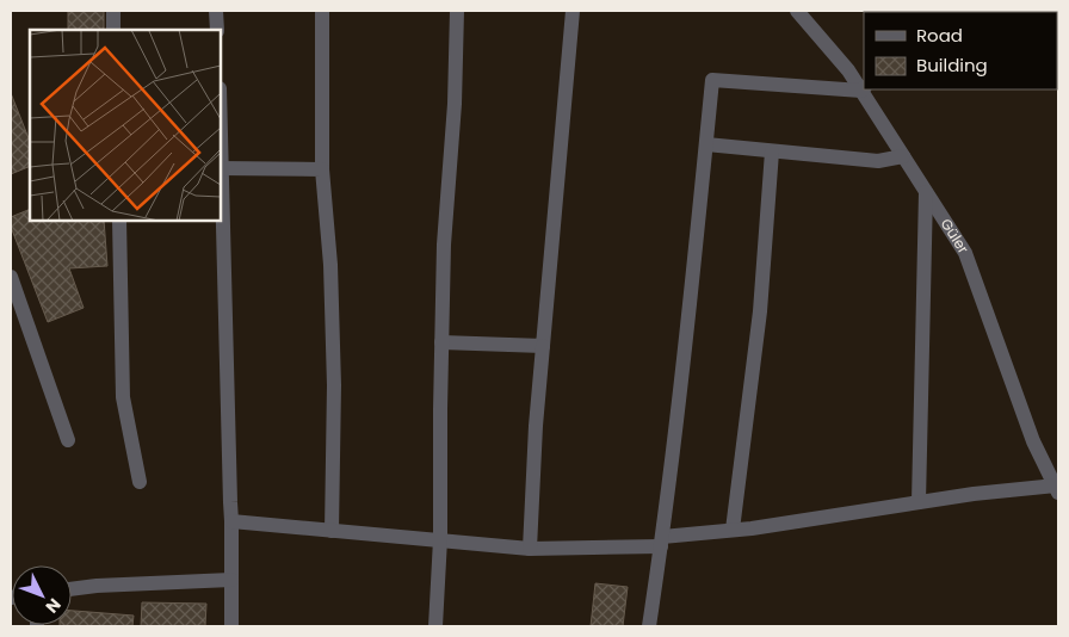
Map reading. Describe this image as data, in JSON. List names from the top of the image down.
{
  "streets": {
    "street": ["Güler"]
  },
  "legend": ["Road", "Building"],
  "north": "bottom right"
}
